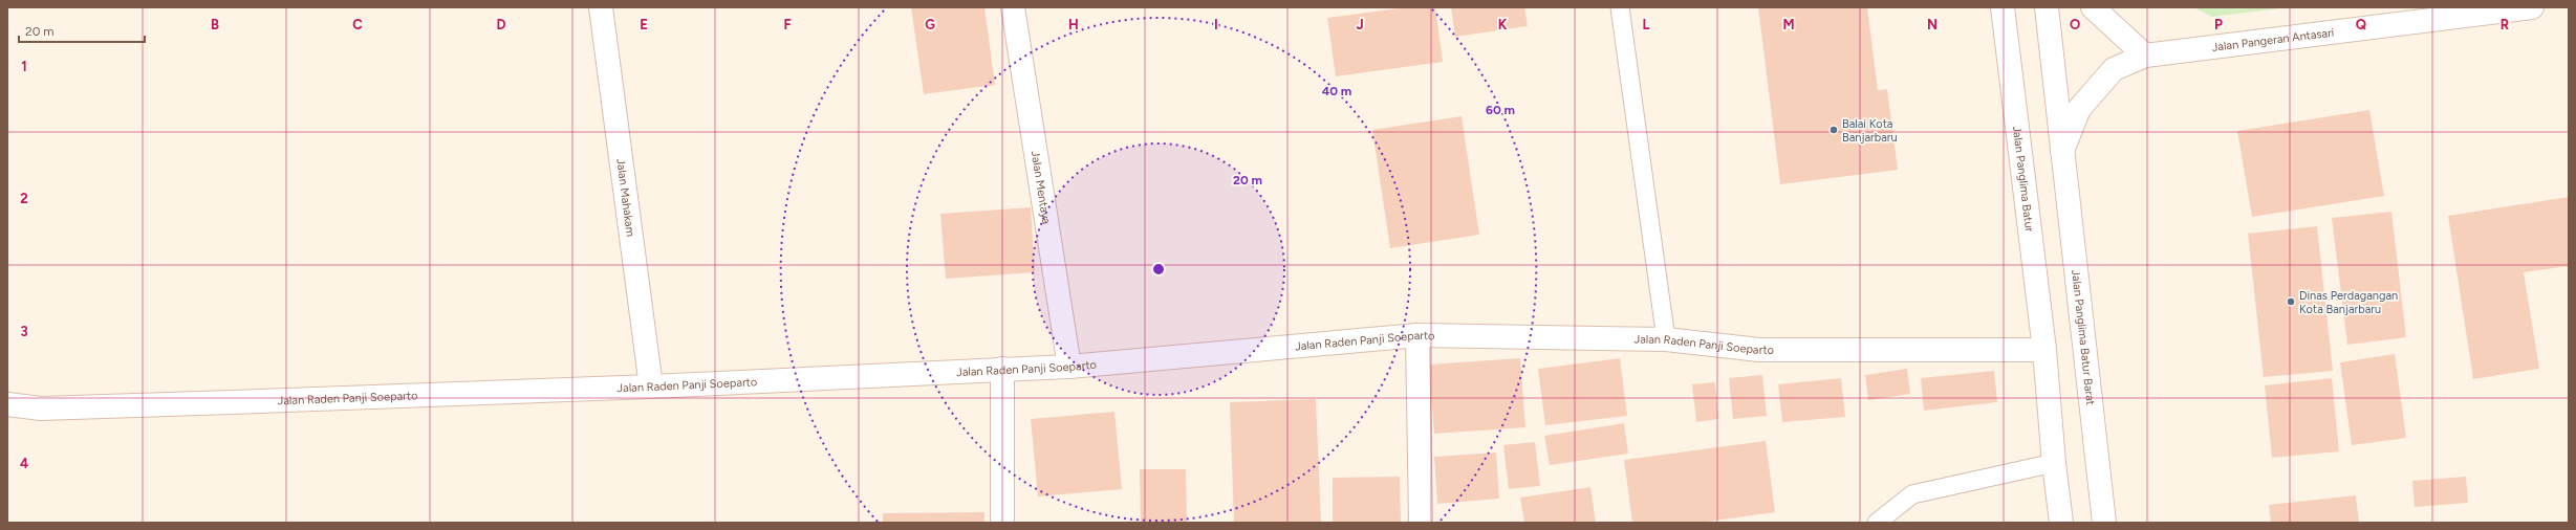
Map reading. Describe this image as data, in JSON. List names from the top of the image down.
{
  "streets": {
    "street": [
      "Jalan Pangeran Antasari",
      "Jalan Panglima Batur",
      "Jalan Mentaya",
      "Jalan Mahakam",
      "Jalan Panglima Batur Barat",
      "Jalan Raden Panji Soeparto"
    ]
  },
  "crossings": [
    ["Jalan Pangeran Antasari", "Jalan Panglima Batur Barat"],
    ["Jalan Panglima Batur", "Jalan Raden Panji Soeparto"],
    ["Jalan Mentaya", "Jalan Raden Panji Soeparto"],
    ["Jalan Mahakam", "Jalan Raden Panji Soeparto"]
  ],
  "places": ["Balai Kota Banjarbaru", "Dinas Perdagangan Kota Banjarbaru"],
  "scale_bar": "20 m",
  "grid": {
    "columns": [
      "B",
      "C",
      "D",
      "E",
      "F",
      "G",
      "H",
      "I",
      "J",
      "K",
      "L",
      "M",
      "N",
      "O",
      "P",
      "Q",
      "R"
    ],
    "rows": [
      "1",
      "2",
      "3",
      "4"
    ]
  },
  "rings": ["40 m", "60 m", "20 m"]
}
